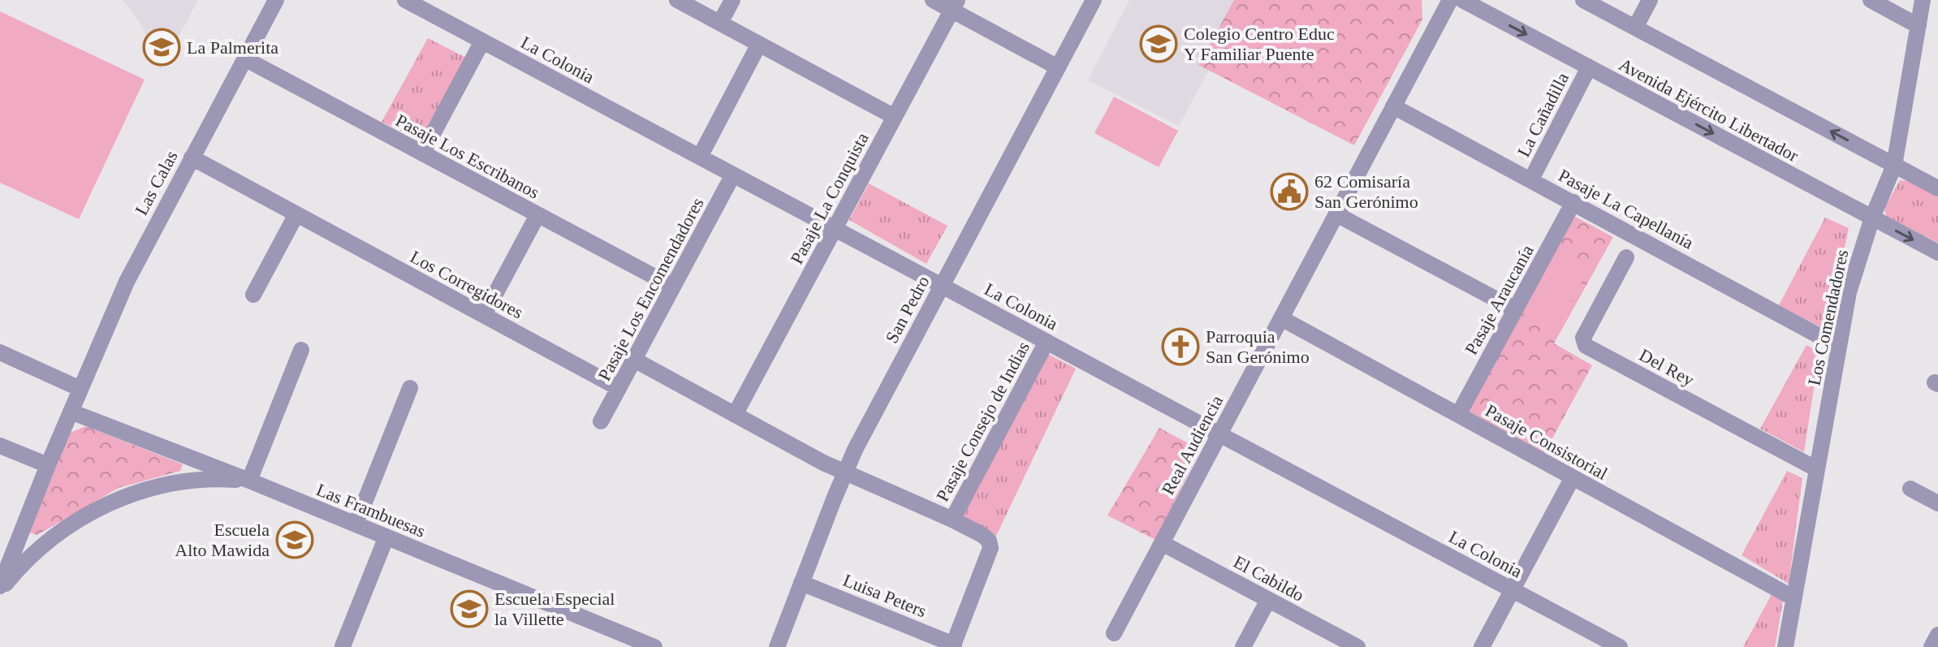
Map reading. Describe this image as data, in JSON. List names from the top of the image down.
{
  "streets": {
    "street": [
      "La Colonia",
      "Avenida Ejército Libertador",
      "La Cañadilla",
      "Pasaje Los Escribanos",
      "Las Calas",
      "Pasaje La Conquista",
      "Pasaje La Capellanía",
      "Los Corregidores",
      "Pasaje Los Encomendadores",
      "Pasaje Araucanía",
      "San Pedro",
      "Los Comendadores",
      "Del Rey",
      "Pasaje Consejo de Indias",
      "Pasaje Consistorial",
      "Real Audiencia",
      "Las Frambuesas",
      "El Cabildo",
      "Luisa Peters"
    ]
  },
  "crossings": [
    ["La Colonia", "Pasaje La Conquista"],
    ["La Colonia", "Pasaje Los Encomendadores"],
    ["La Colonia", "San Pedro"],
    ["La Colonia", "Pasaje Consejo de Indias"],
    ["La Colonia", "Real Audiencia"],
    ["Avenida Ejército Libertador", "La Cañadilla"],
    ["Avenida Ejército Libertador", "Los Comendadores"],
    ["La Cañadilla", "Pasaje La Capellanía"],
    ["Pasaje Los Escribanos", "Las Calas"],
    ["Pasaje Los Escribanos", "Pasaje Los Encomendadores"],
    ["Las Calas", "Los Corregidores"],
    ["Las Calas", "Las Frambuesas"],
    ["Pasaje La Capellanía", "Pasaje Araucanía"],
    ["Pasaje La Capellanía", "Los Comendadores"],
    ["Pasaje La Capellanía", "Real Audiencia"],
    ["Los Corregidores", "Pasaje Los Encomendadores"],
    ["Pasaje Araucanía", "Pasaje Consistorial"],
    ["San Pedro", "Luisa Peters"],
    ["Los Comendadores", "Del Rey"],
    ["Los Comendadores", "Pasaje Consistorial"],
    ["Pasaje Consejo de Indias", "Luisa Peters"],
    ["Pasaje Consistorial", "Real Audiencia"],
    ["Real Audiencia", "El Cabildo"]
  ],
  "places": {
    "school or university": [
      "Colegio Centro Educ Y Familiar Puente",
      "La Palmerita",
      "Escuela Alto Mawida",
      "Escuela Especial la Villette"
    ],
    "public building": ["62 Comisaría San Gerónimo"],
    "church": ["Parroquia San Gerónimo"]
  }
}
